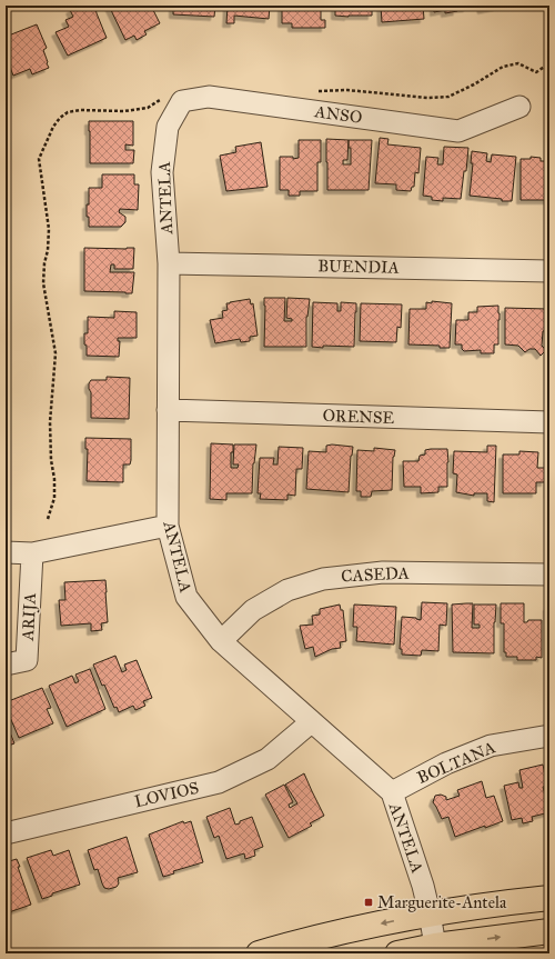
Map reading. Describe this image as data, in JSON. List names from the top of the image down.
{
  "streets": {
    "street": [
      "ANSO",
      "ANTELA",
      "BUENDIA",
      "ORENSE",
      "CASEDA",
      "ARIJA",
      "BOLTANA",
      "LOVIOS"
    ]
  },
  "crossings": [
    ["ANSO", "ANTELA"],
    ["ANTELA", "BUENDIA"],
    ["ANTELA", "ORENSE"],
    ["ANTELA", "CASEDA"],
    ["ANTELA", "BOLTANA"],
    ["ANTELA", "LOVIOS"]
  ],
  "places": {
    "transit": ["Marguerite-Antela"]
  }
}
